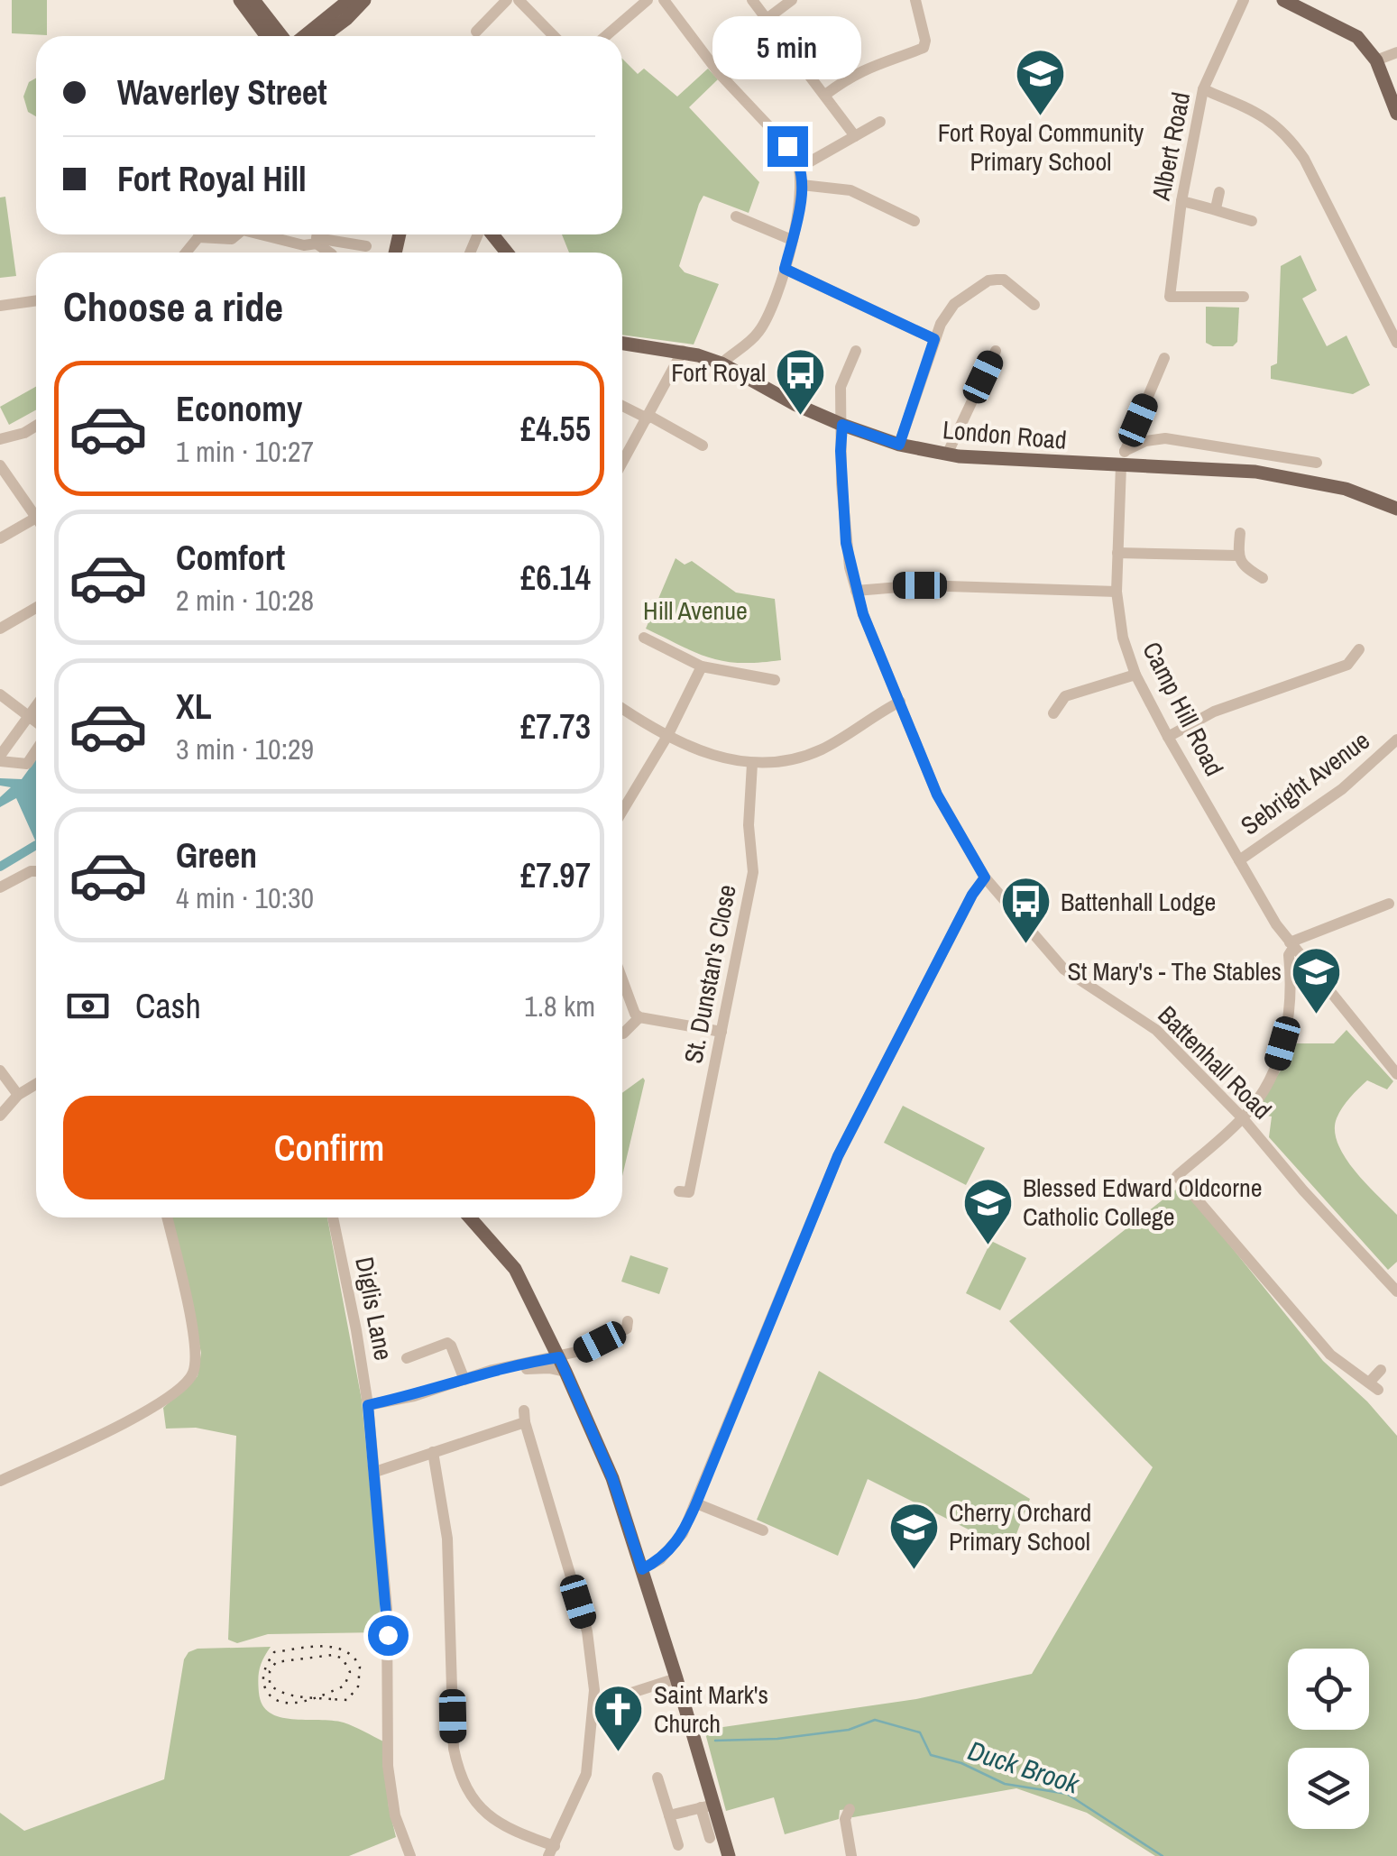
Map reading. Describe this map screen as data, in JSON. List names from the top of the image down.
{
  "streets": {
    "main road": ["London Road"],
    "street": [
      "Albert Road",
      "Camp Hill Road",
      "Sebright Avenue",
      "St. Dunstan's Close",
      "Battenhall Road",
      "Diglis Lane"
    ]
  },
  "crossings": [
    ["London Road", "Camp Hill Road"],
    ["London Road", "Battenhall Road"],
    ["Camp Hill Road", "Sebright Avenue"]
  ],
  "water": ["Duck Brook"],
  "parks": ["Hill Avenue"],
  "places": {
    "school or university": [
      "Fort Royal Community Primary School",
      "St Mary's - The Stables",
      "Blessed Edward Oldcorne Catholic College",
      "Cherry Orchard Primary School"
    ],
    "bus stop": ["Fort Royal", "Battenhall Lodge"],
    "church": ["Saint Mark's Church"]
  },
  "page": {
    "bubble": "5 min",
    "banner": ["Waverley Street", "Fort Royal Hill"],
    "heading": "Choose a ride",
    "list": [
      {
        "name": "Economy",
        "note": "1 min · 10:27",
        "value": "£4.55"
      },
      {
        "name": "Comfort",
        "note": "2 min · 10:28",
        "value": "£6.14"
      },
      {
        "name": "XL",
        "note": "3 min · 10:29",
        "value": "£7.73"
      },
      {
        "name": "Green",
        "note": "4 min · 10:30",
        "value": "£7.97"
      }
    ],
    "pay": ["Cash", "1.8 km"],
    "buttons": "Confirm"
  }
}
